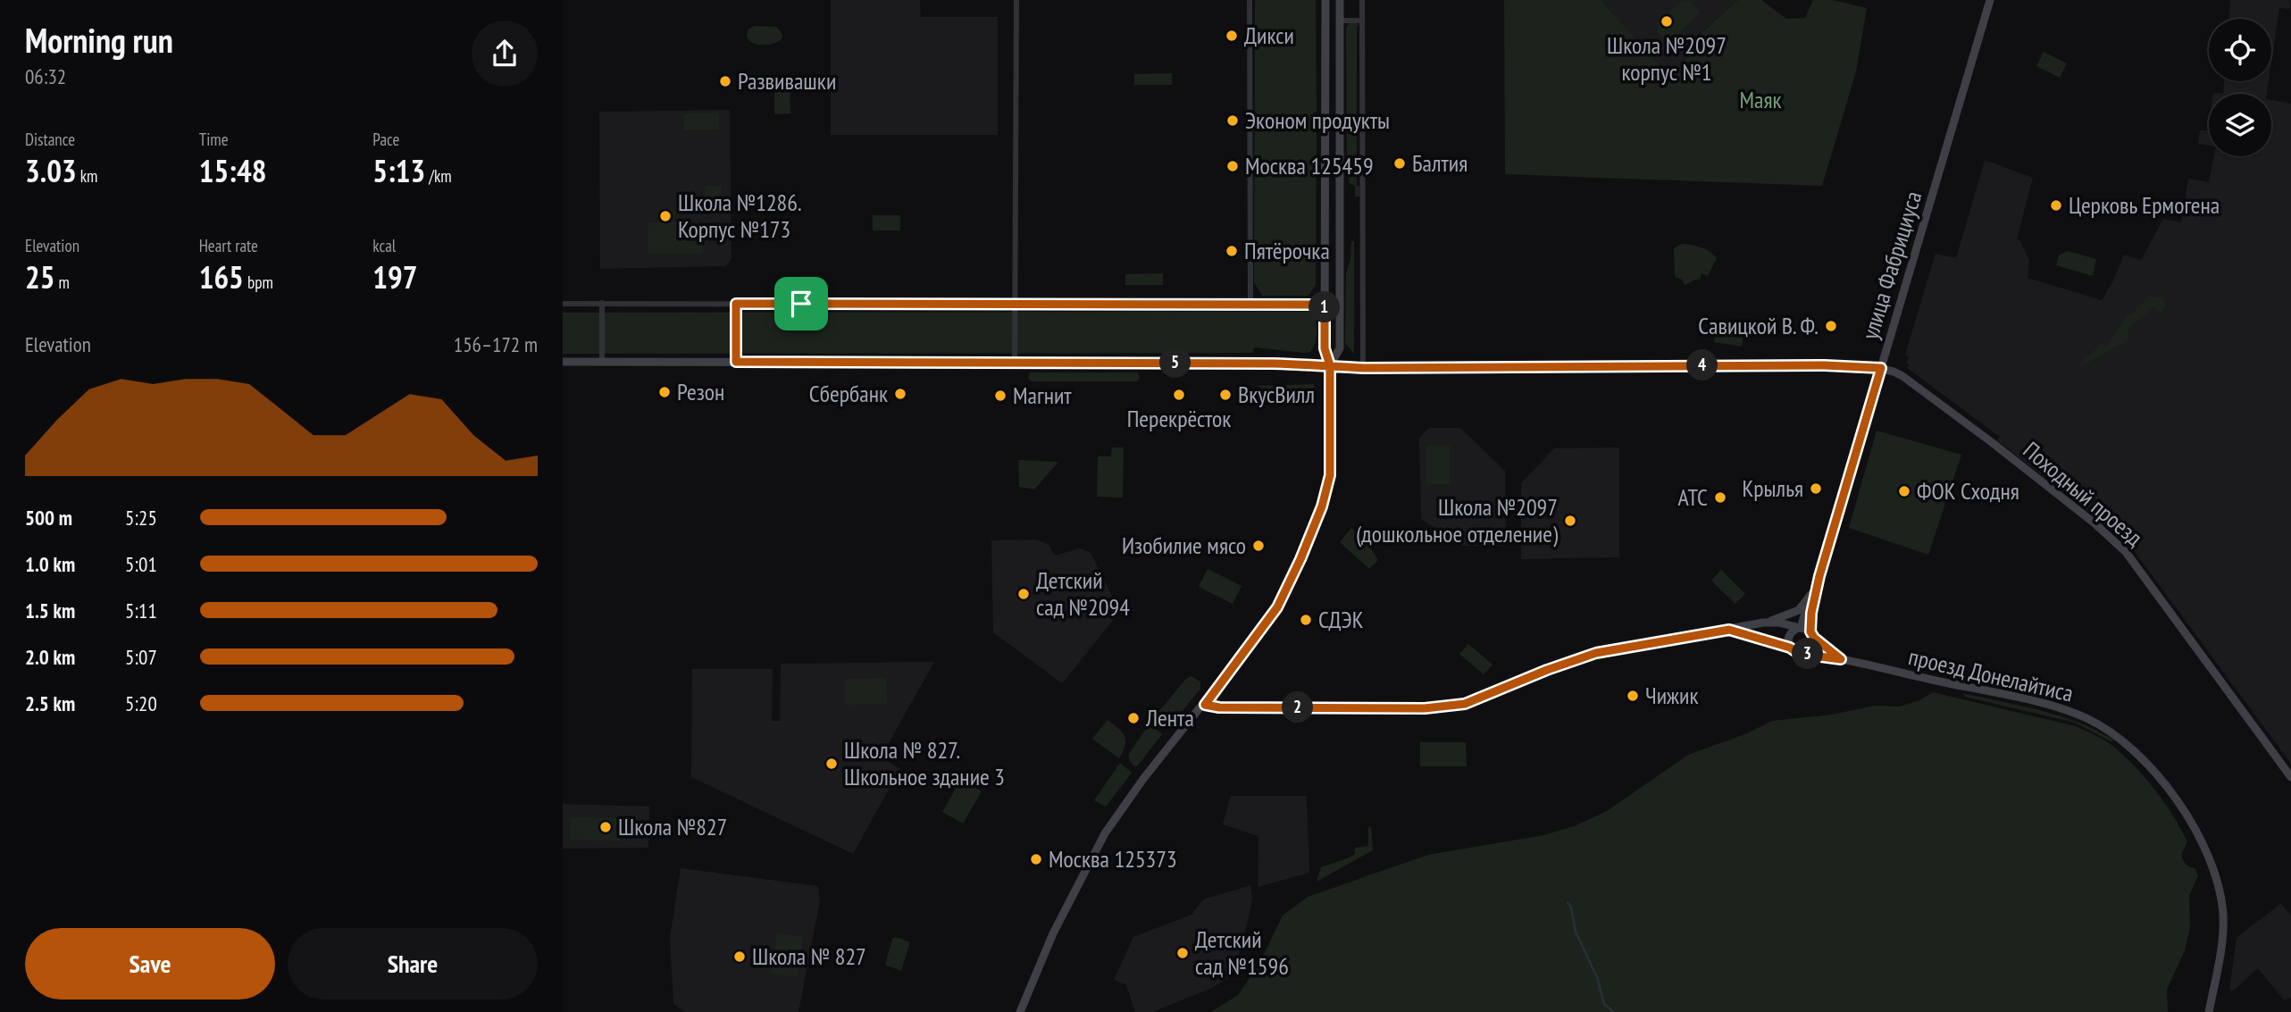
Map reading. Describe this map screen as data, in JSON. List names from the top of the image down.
{
  "streets": {
    "main road": ["улица Фабрициуса", "Походный проезд", "проезд Донелайтиса"]
  },
  "crossings": [
    ["улица Фабрициуса", "Походный проезд"],
    ["улица Фабрициуса", "проезд Донелайтиса"]
  ],
  "parks": ["Маяк"],
  "places": [
    "Школа №2097 корпус №1",
    "Дикси",
    "Развивашки",
    "Эконом продукты",
    "Балтия",
    "Москва 125459",
    "Церковь Ермогена",
    "Школа №1286. Корпус №173",
    "Пятёрочка",
    "Савицкой В. Ф.",
    "Резон",
    "Сбербанк",
    "Перекрёсток",
    "ВкусВилл",
    "Магнит",
    "Крылья",
    "ФОК Сходня",
    "АТС",
    "Школа №2097 (дошкольное отделение)",
    "Изобилие мясо",
    "Детский сад №2094",
    "СДЭК",
    "Чижик",
    "Лента",
    "Школа № 827. Школьное здание 3",
    "Школа №827",
    "Москва 125373",
    "Детский сад №1596",
    "Школа № 827"
  ],
  "page": {
    "heading": ["Morning run", "06:32"],
    "stats": [
      ["Distance", "3.03 km"],
      ["Time", "15:48"],
      ["Pace", "5:13 /km"],
      ["Elevation", "25 m"],
      ["Heart rate", "165 bpm"],
      ["kcal", "197"]
    ],
    "pins": [
      "1",
      "5",
      "4",
      "3",
      "2"
    ],
    "chart": ["Elevation", "156–172 m"],
    "list": [
      {
        "name": "500 m",
        "note": "5:25"
      },
      {
        "name": "1.0 km",
        "note": "5:01"
      },
      {
        "name": "1.5 km",
        "note": "5:11"
      },
      {
        "name": "2.0 km",
        "note": "5:07"
      },
      {
        "name": "2.5 km",
        "note": "5:20"
      }
    ],
    "buttons": ["Save", "Share"]
  }
}
